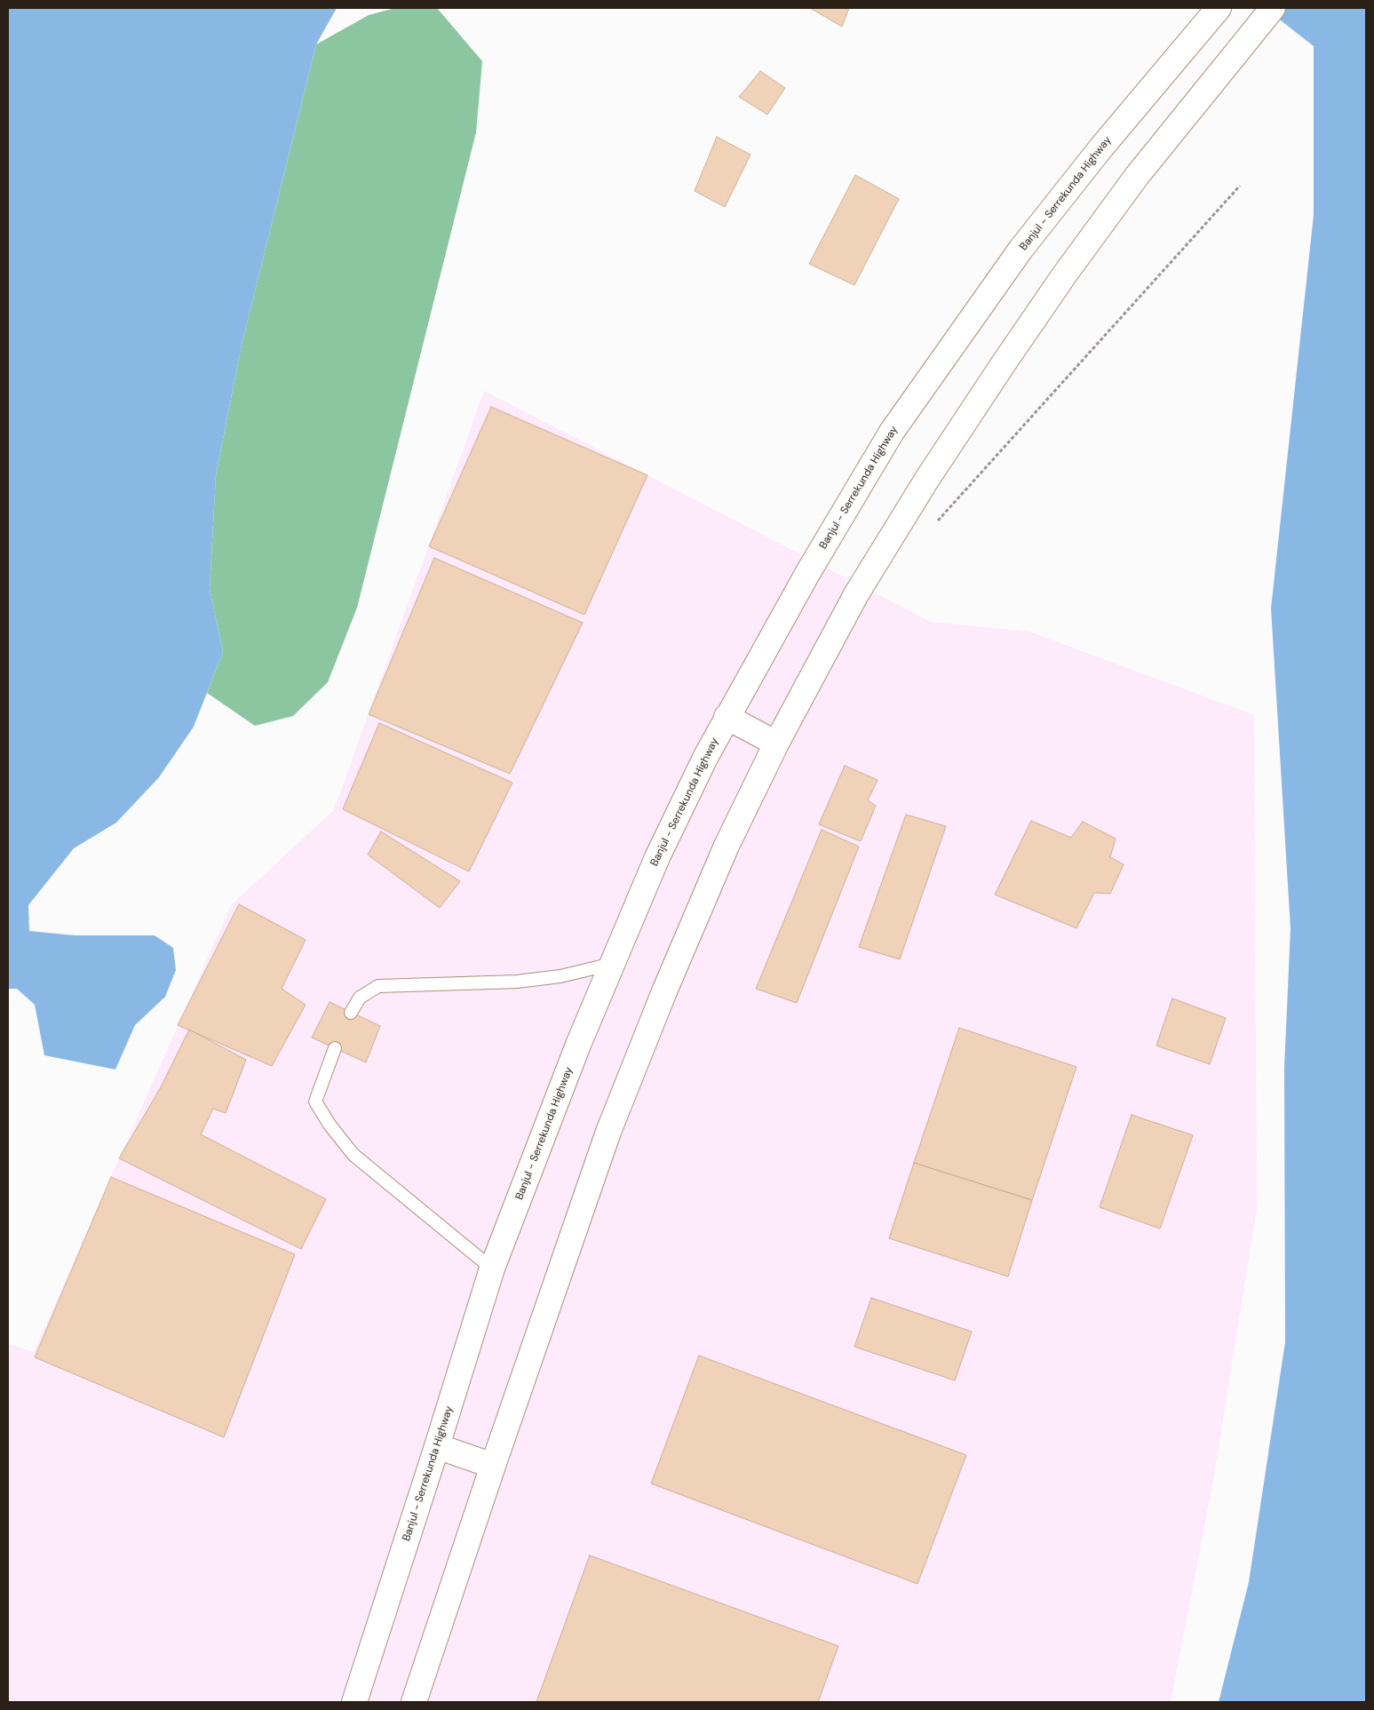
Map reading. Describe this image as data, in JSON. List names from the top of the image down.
{
  "streets": {
    "highway": ["Banjul - Serrekunda Highway"]
  }
}
